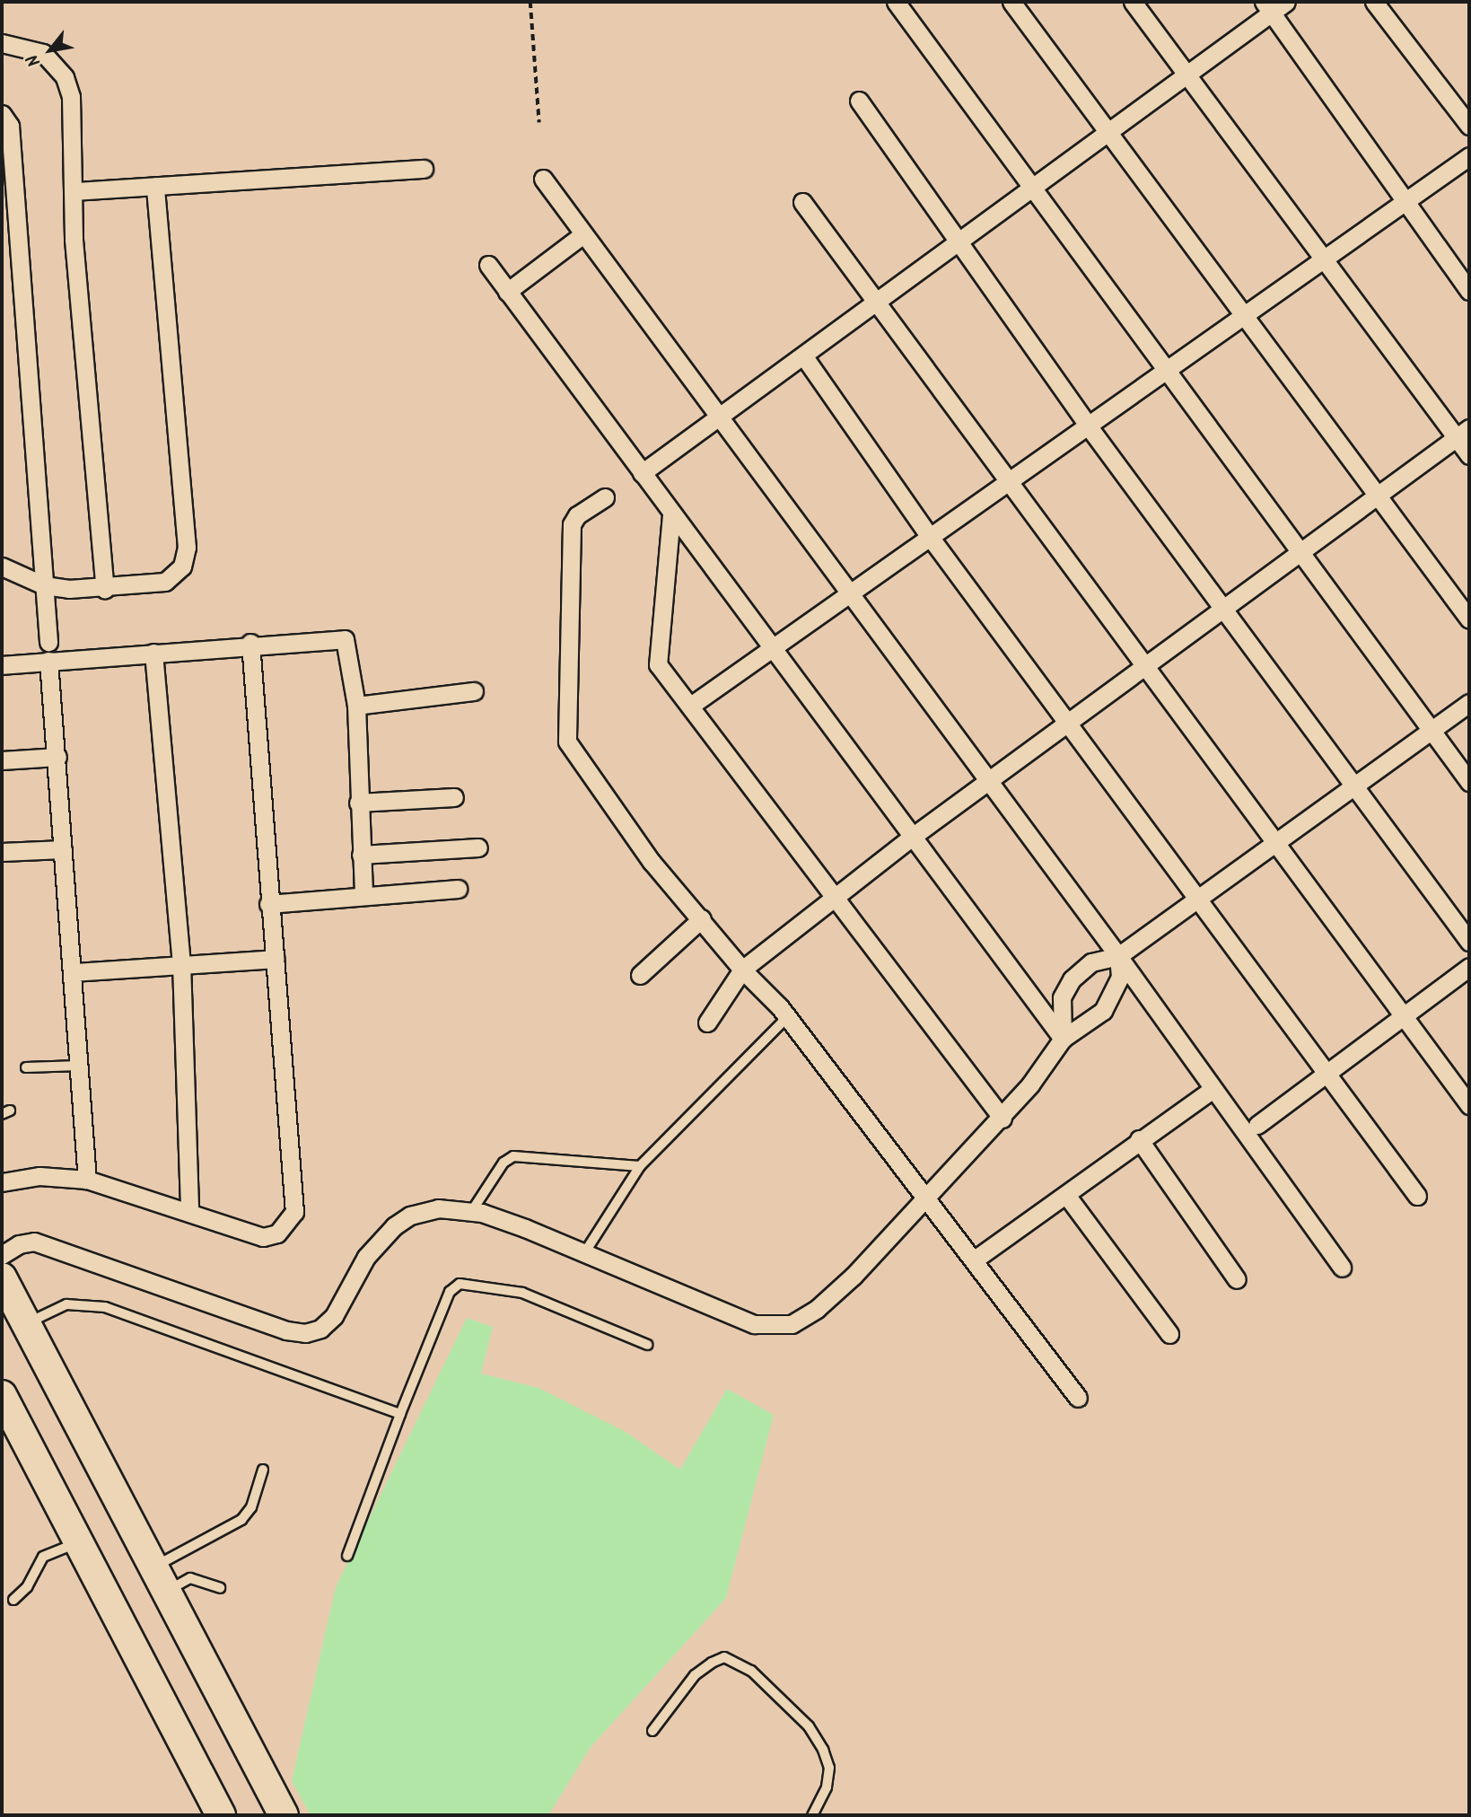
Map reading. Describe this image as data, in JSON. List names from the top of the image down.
{
  "north": "bottom left"
}
